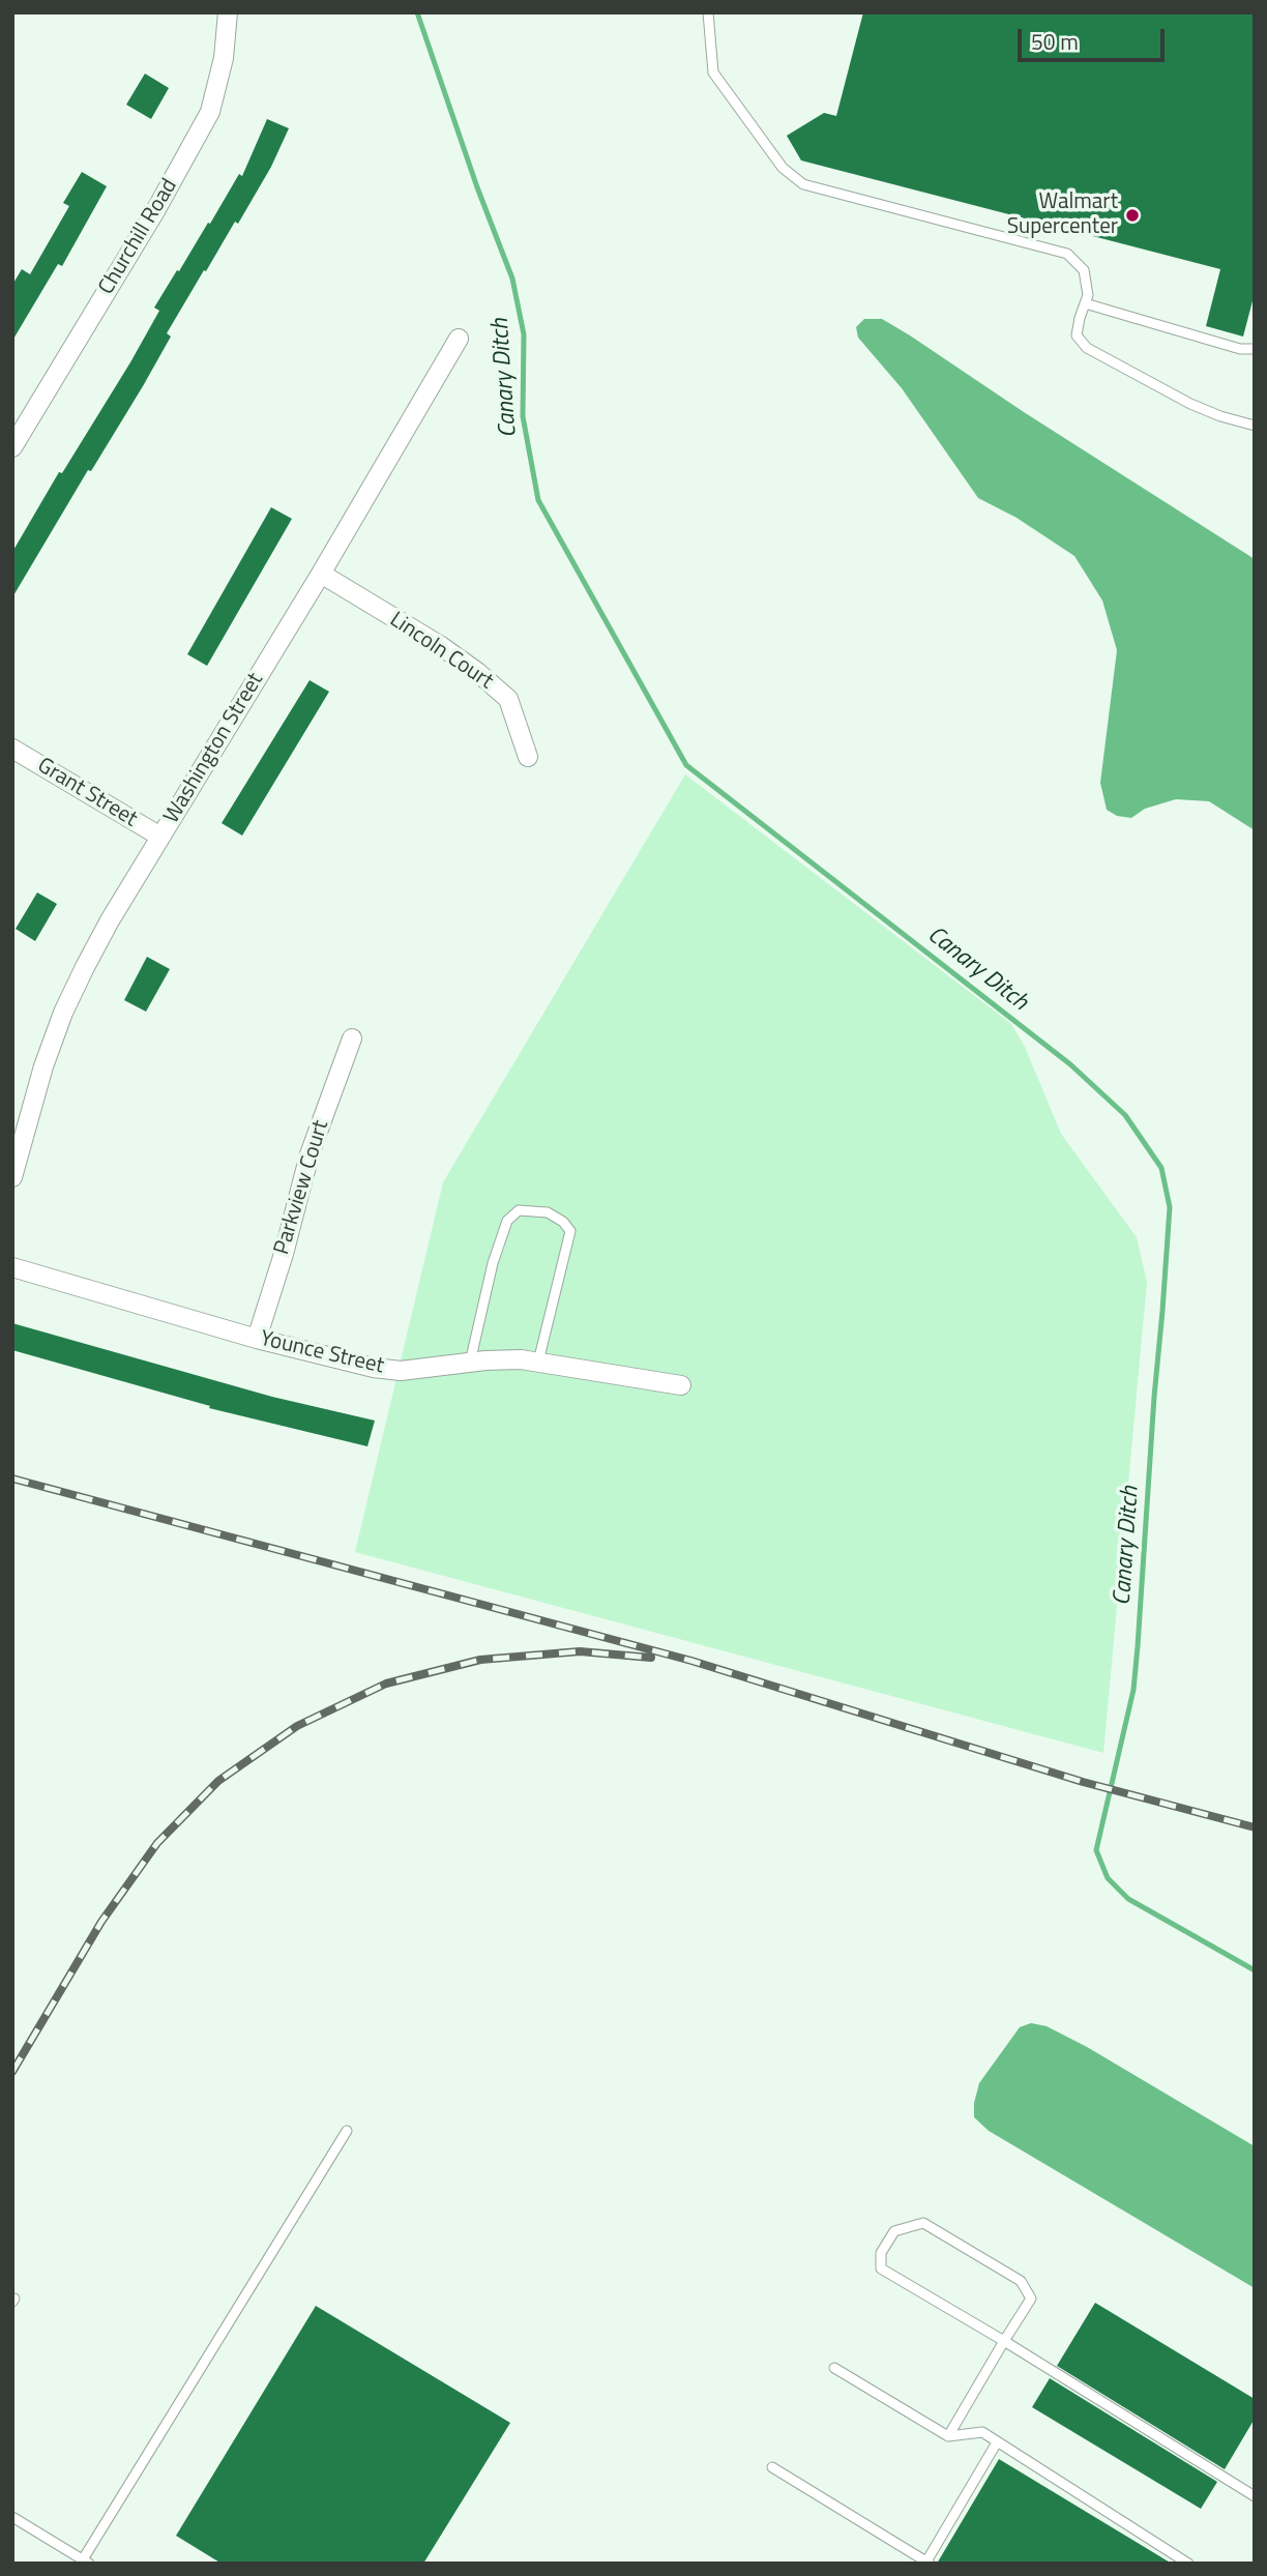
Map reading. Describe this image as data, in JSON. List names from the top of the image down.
{
  "streets": {
    "street": [
      "Churchill Road",
      "Lincoln Court",
      "Washington Street",
      "Grant Street",
      "Parkview Court",
      "Younce Street"
    ]
  },
  "crossings": [
    ["Lincoln Court", "Washington Street"],
    ["Washington Street", "Grant Street"],
    ["Parkview Court", "Younce Street"]
  ],
  "water": ["Canary Ditch"],
  "places": ["Walmart Supercenter"],
  "scale_bar": "50 m"
}
